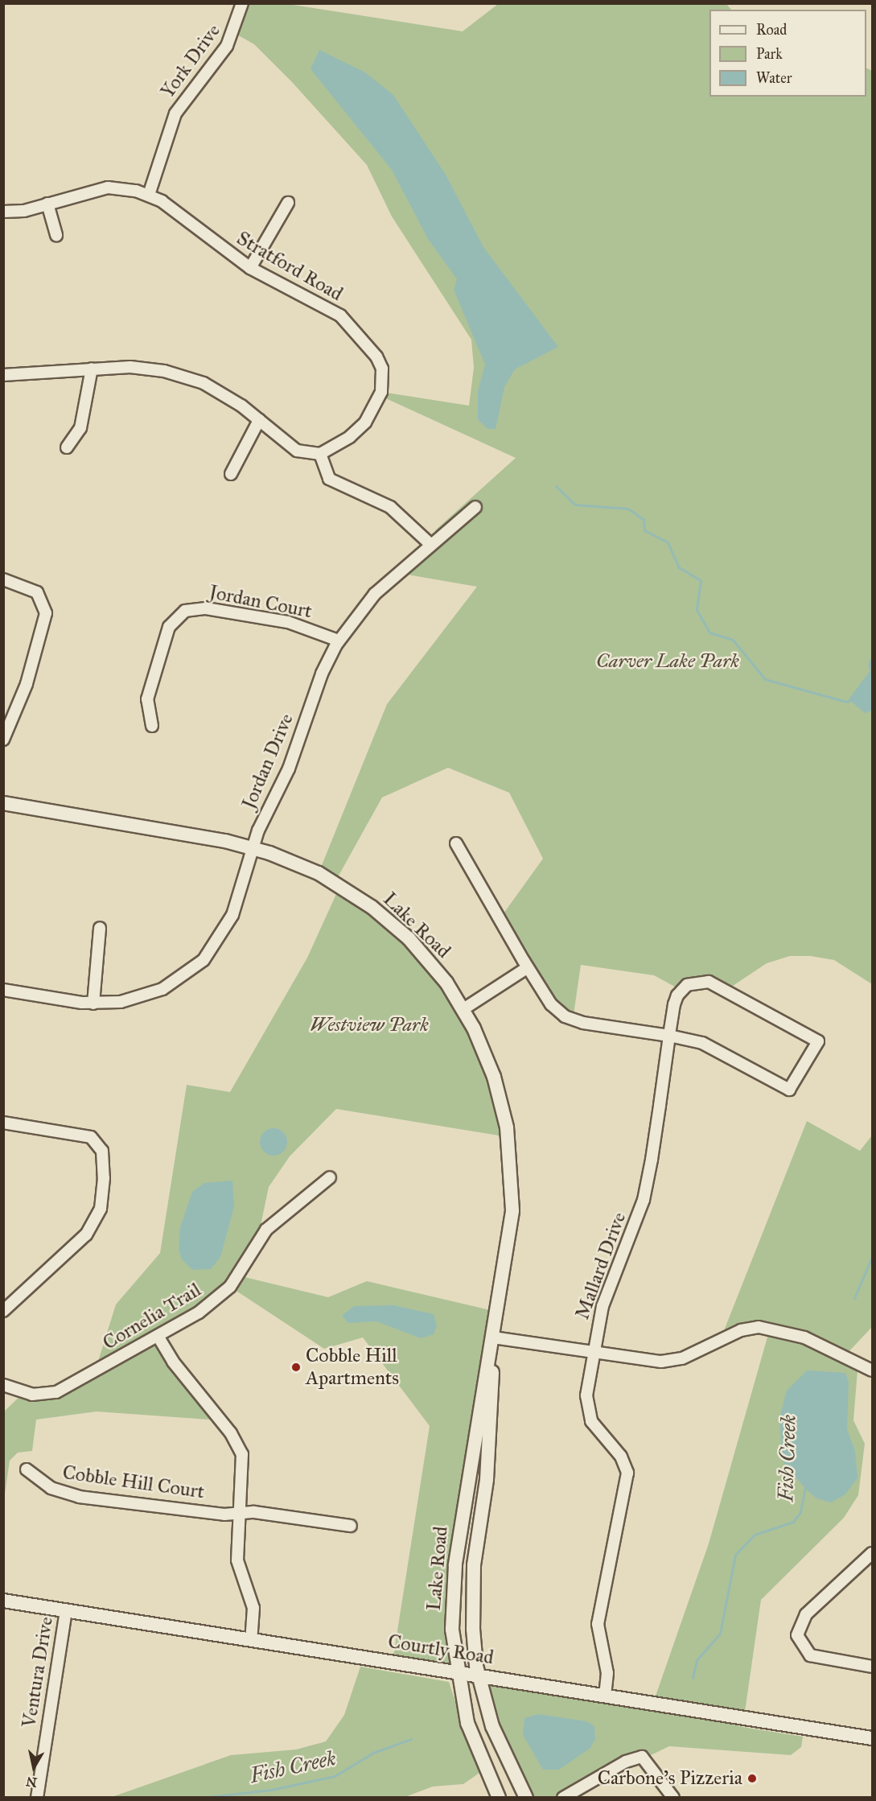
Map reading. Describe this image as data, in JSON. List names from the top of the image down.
{
  "streets": {
    "street": [
      "York Drive",
      "Stratford Road",
      "Jordan Court",
      "Jordan Drive",
      "Lake Road",
      "Mallard Drive",
      "Cornelia Trail",
      "Cobble Hill Court",
      "Courtly Road",
      "Ventura Drive"
    ]
  },
  "crossings": [
    ["York Drive", "Stratford Road"],
    ["Jordan Court", "Jordan Drive"],
    ["Jordan Drive", "Lake Road"],
    ["Lake Road", "Courtly Road"],
    ["Mallard Drive", "Courtly Road"],
    ["Courtly Road", "Ventura Drive"]
  ],
  "water": ["Fish Creek"],
  "parks": ["Carver Lake Park", "Westview Park"],
  "places": ["Cobble Hill Apartments", "Carbone's Pizzeria"],
  "legend": ["Road", "Park", "Water"],
  "north": "bottom"
}
